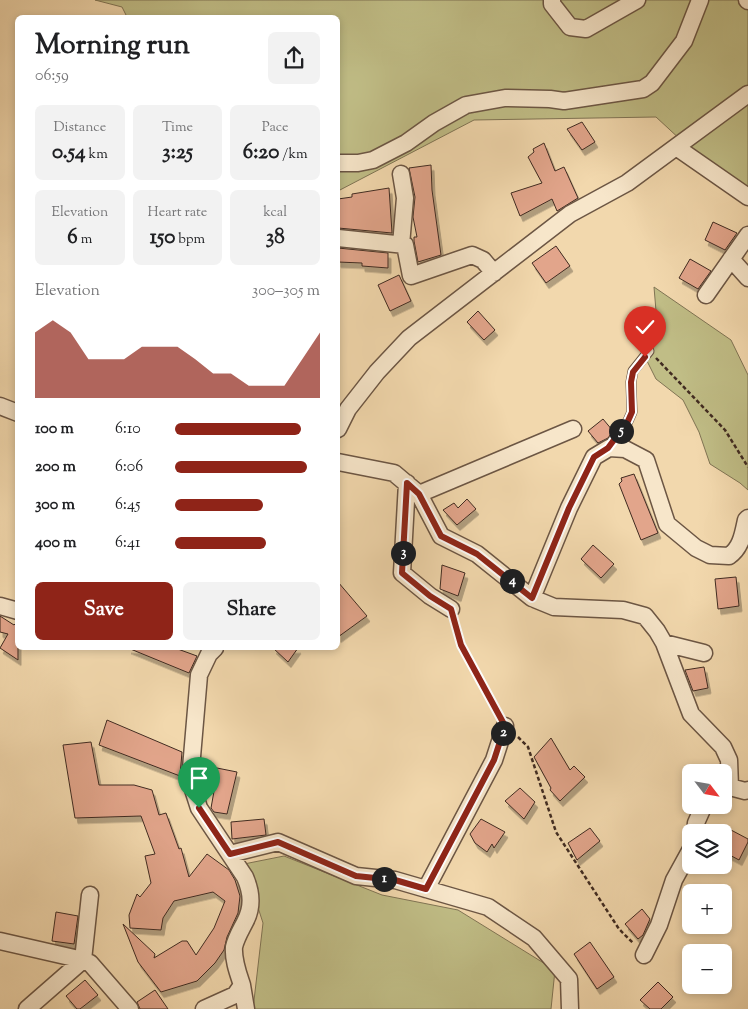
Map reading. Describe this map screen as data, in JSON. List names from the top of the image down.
{
  "north": "bottom right",
  "page": {
    "heading": ["Morning run", "06:59"],
    "stats": [
      ["Distance", "0.54 km"],
      ["Time", "3:25"],
      ["Pace", "6:20 /km"],
      ["Elevation", "6 m"],
      ["Heart rate", "150 bpm"],
      ["kcal", "38"]
    ],
    "chart": ["Elevation", "300–305 m"],
    "list": [
      {
        "name": "100 m",
        "note": "6:10"
      },
      {
        "name": "200 m",
        "note": "6:06"
      },
      {
        "name": "300 m",
        "note": "6:45"
      },
      {
        "name": "400 m",
        "note": "6:41"
      }
    ],
    "pins": [
      "5",
      "3",
      "4",
      "2",
      "1"
    ],
    "buttons": ["Save", "Share"],
    "map_buttons": ["+", "−"]
  }
}
